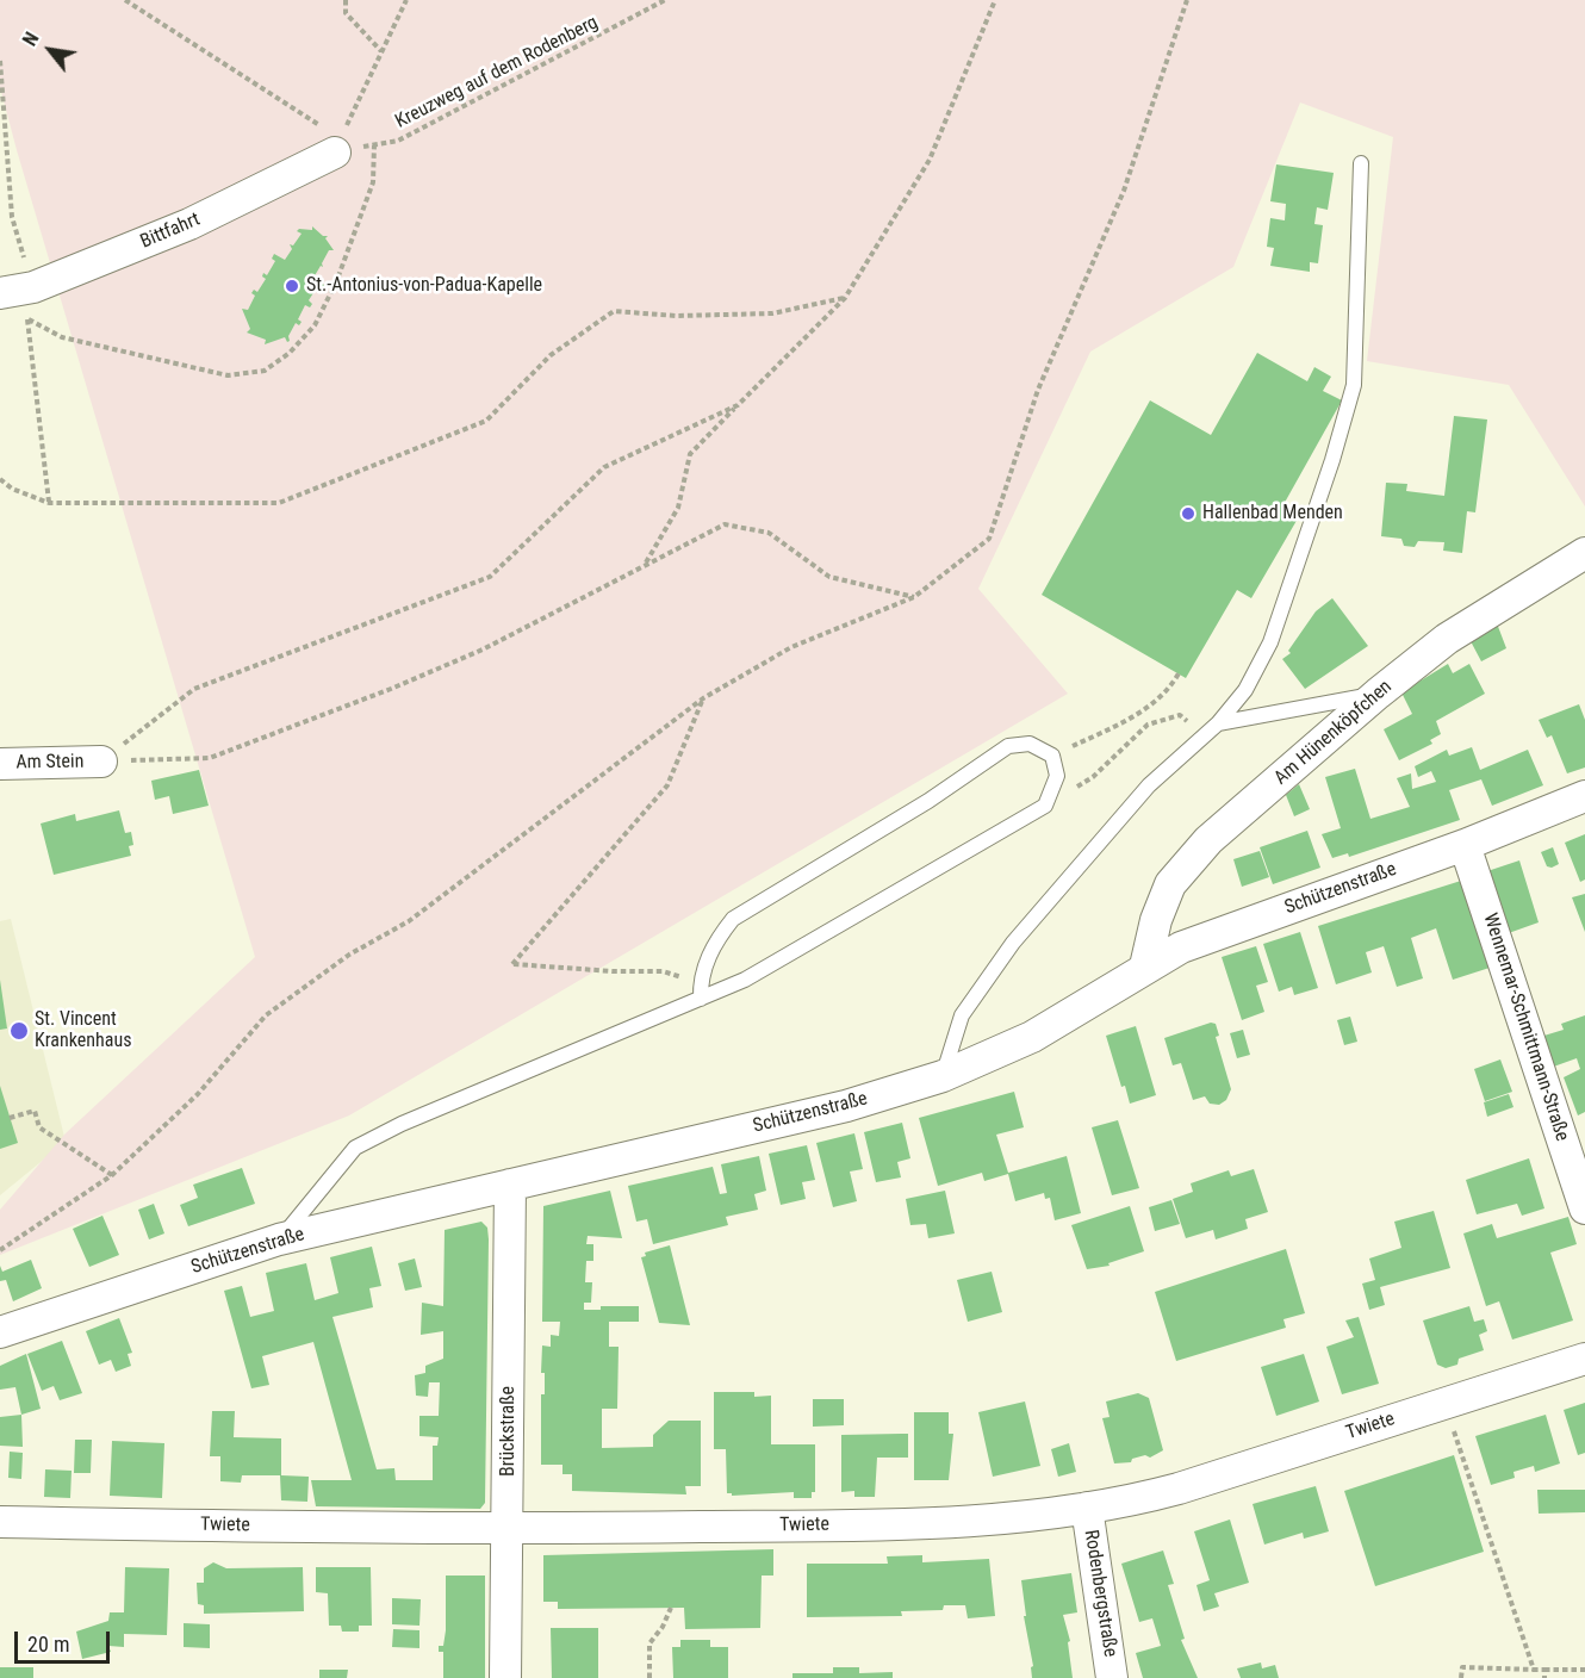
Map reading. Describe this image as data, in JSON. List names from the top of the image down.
{
  "streets": {
    "street": [
      "Bittfahrt",
      "Am Hünenköpfchen",
      "Am Stein",
      "Schützenstraße",
      "Wennemar-Schmittmann-Straße",
      "Twiete",
      "Brückstraße",
      "Rodenbergstraße"
    ],
    "path": ["Kreuzweg auf dem Rodenberg"]
  },
  "crossings": [
    ["Kreuzweg auf dem Rodenberg", "Bittfahrt"],
    ["Am Hünenköpfchen", "Schützenstraße"],
    ["Schützenstraße", "Wennemar-Schmittmann-Straße"],
    ["Schützenstraße", "Brückstraße"],
    ["Twiete", "Brückstraße"],
    ["Twiete", "Rodenbergstraße"]
  ],
  "places": ["St.-Antonius-von-Padua-Kapelle", "Hallenbad Menden", "St. Vincent Krankenhaus"],
  "scale_bar": "20 m",
  "north": "top left"
}
